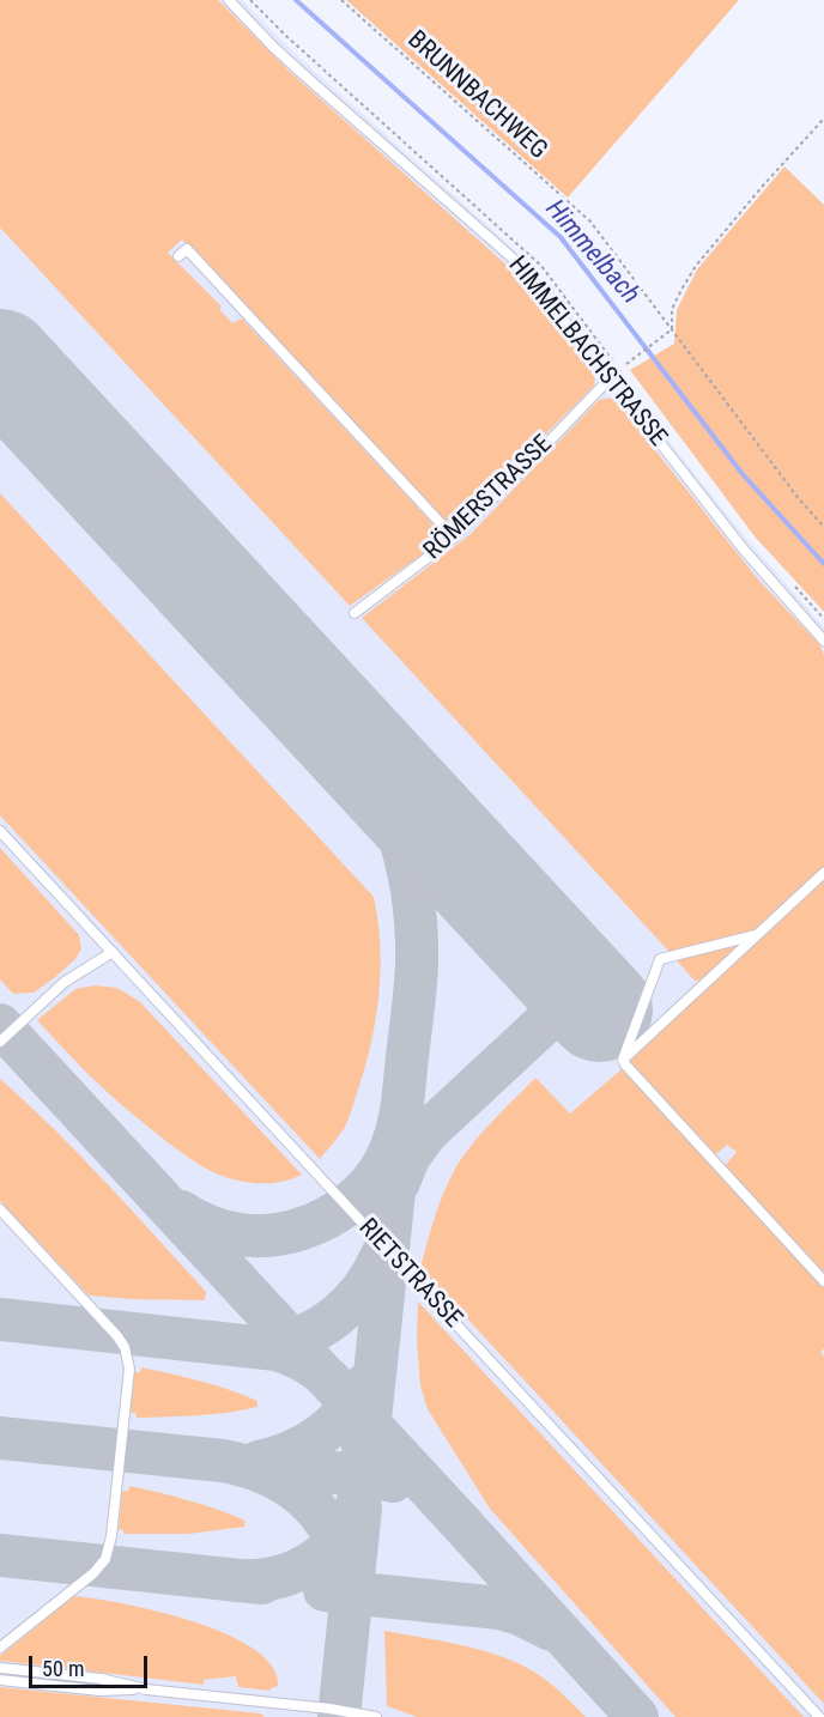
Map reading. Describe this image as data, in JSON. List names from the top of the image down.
{
  "streets": {
    "lane": ["HIMMELBACHSTRASSE", "RÖMERSTRASSE", "RIETSTRASSE"],
    "path": ["BRUNNBACHWEG"]
  },
  "crossings": [
    ["HIMMELBACHSTRASSE", "RÖMERSTRASSE"]
  ],
  "water": ["Himmelbach"],
  "scale_bar": "50 m"
}
